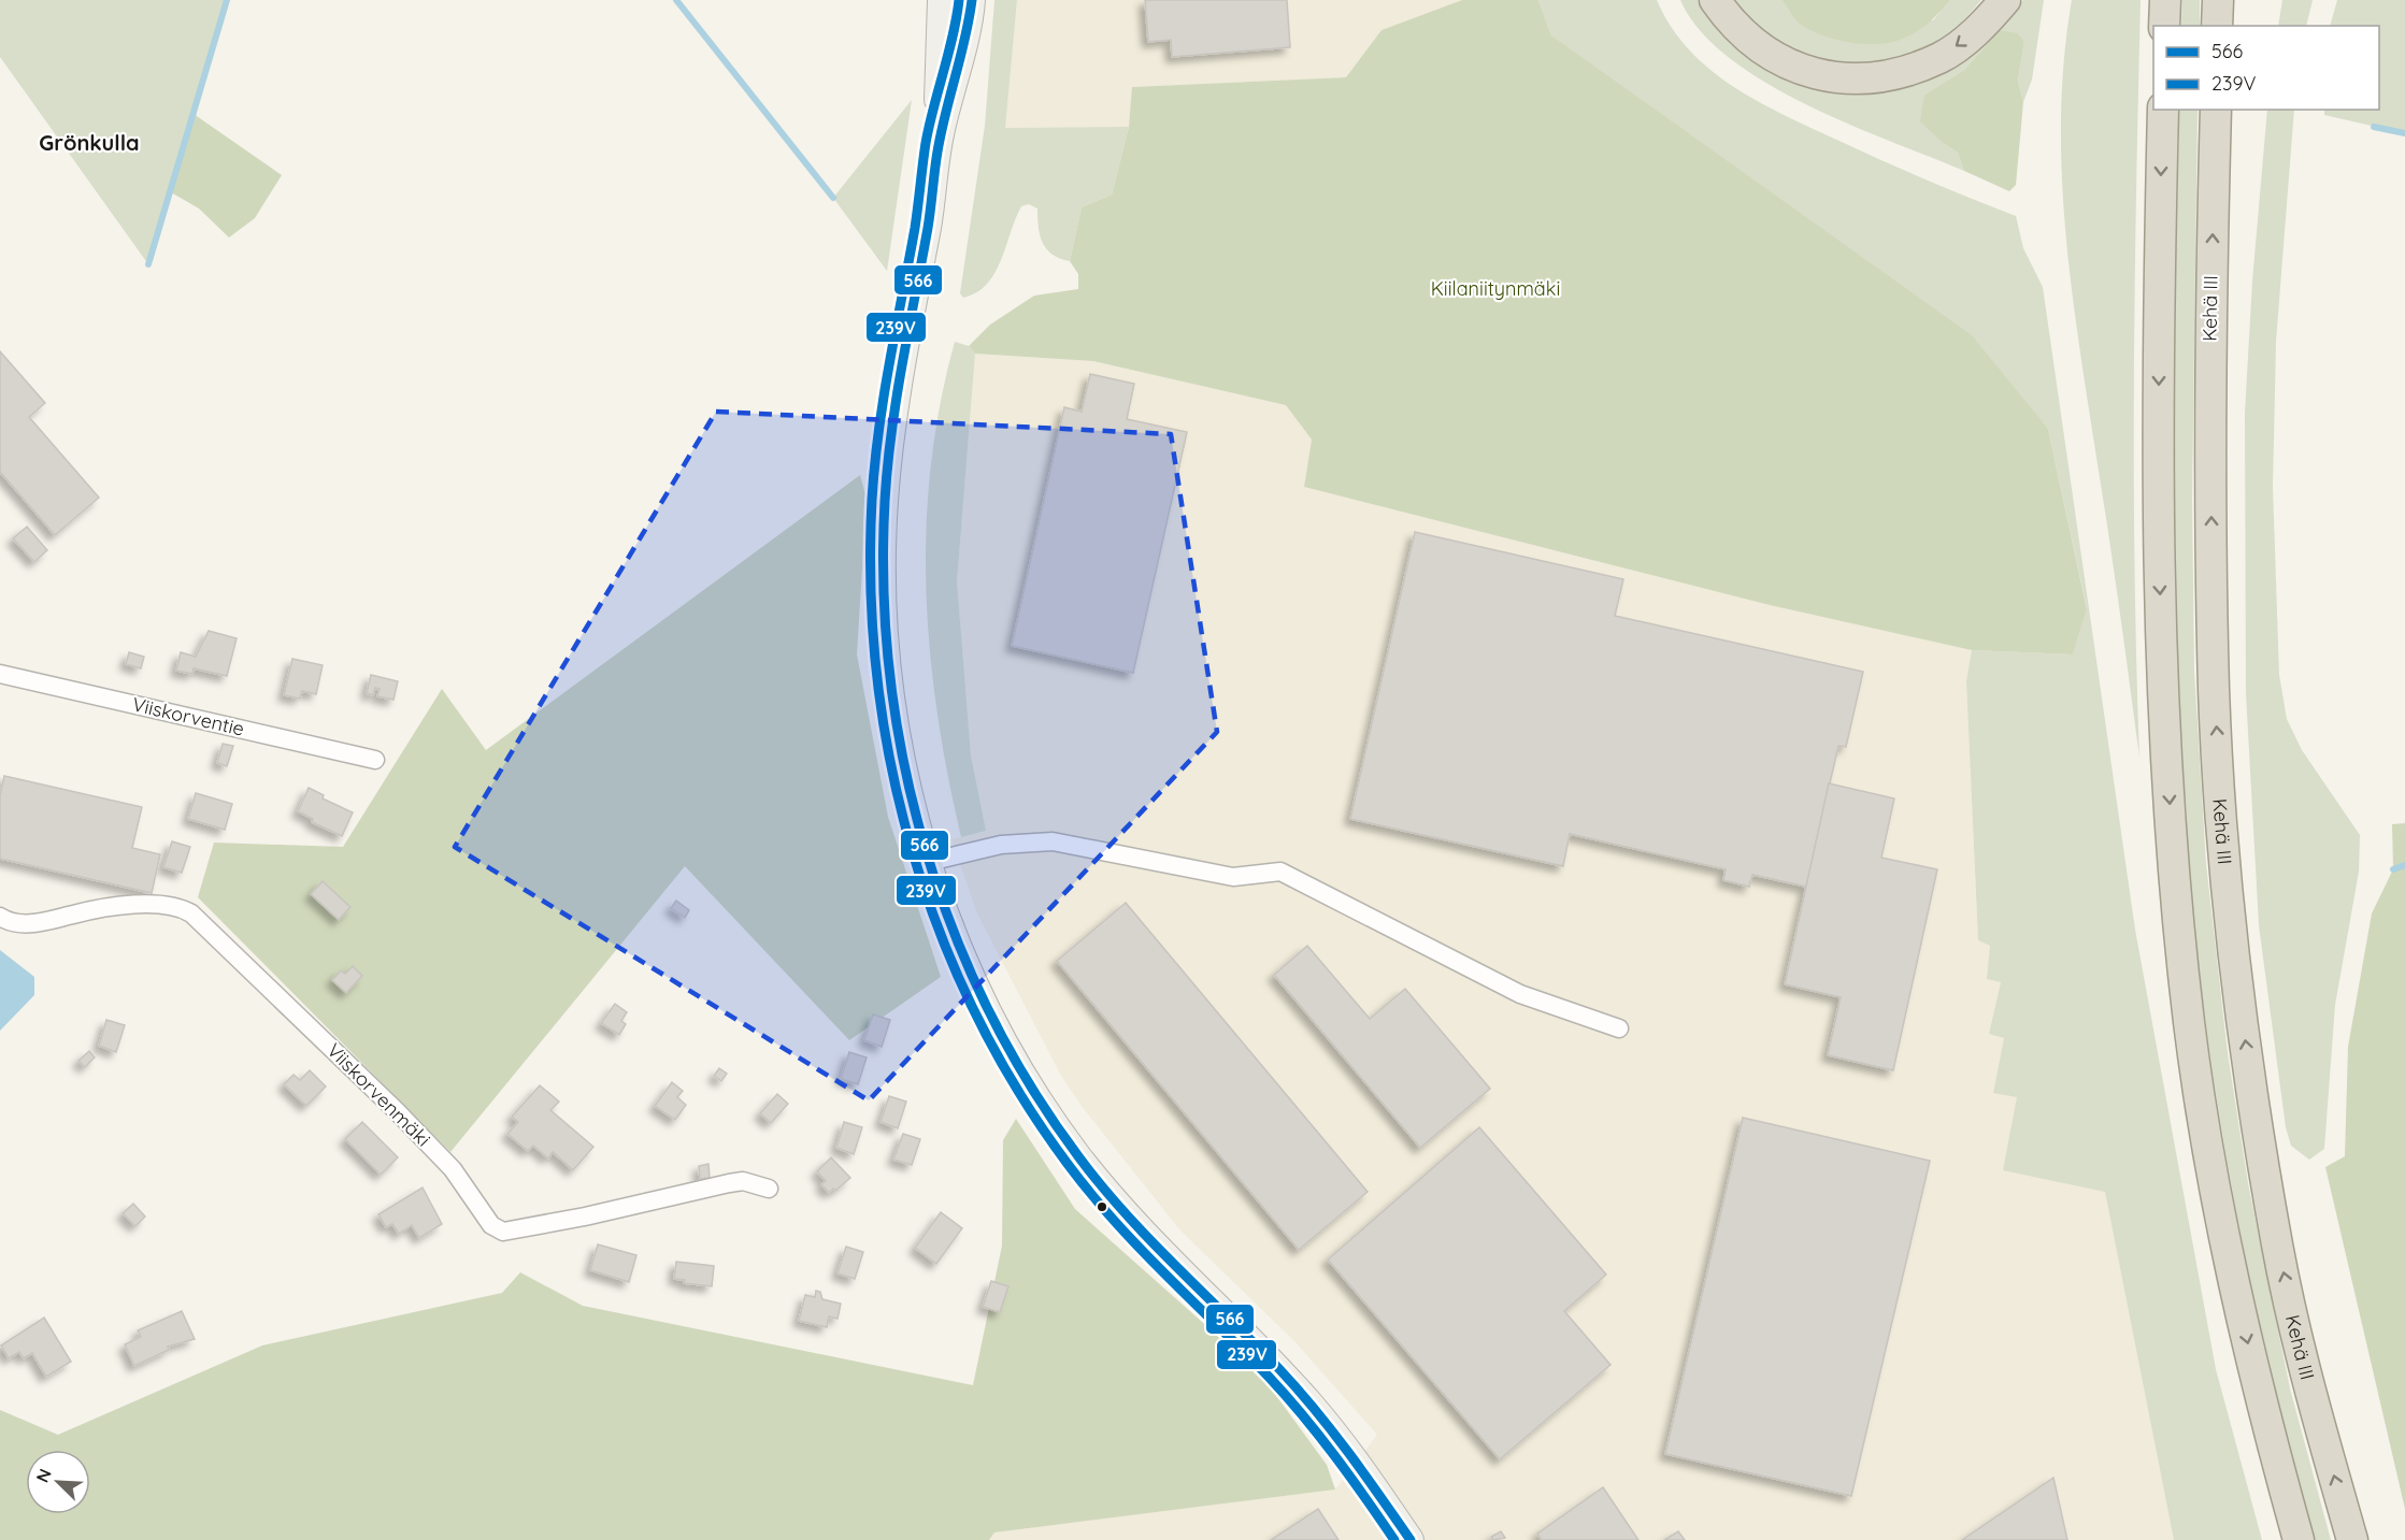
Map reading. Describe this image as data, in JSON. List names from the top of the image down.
{
  "streets": {
    "highway": ["Kehä III"],
    "street": ["Viiskorventie", "Viiskorvenmäki"]
  },
  "districts": ["Grönkulla"],
  "parks": ["Kiilaniitynmäki"],
  "lines": ["transit line 566", "transit line 239V"],
  "legend": ["566", "239V"],
  "north": "top left"
}
